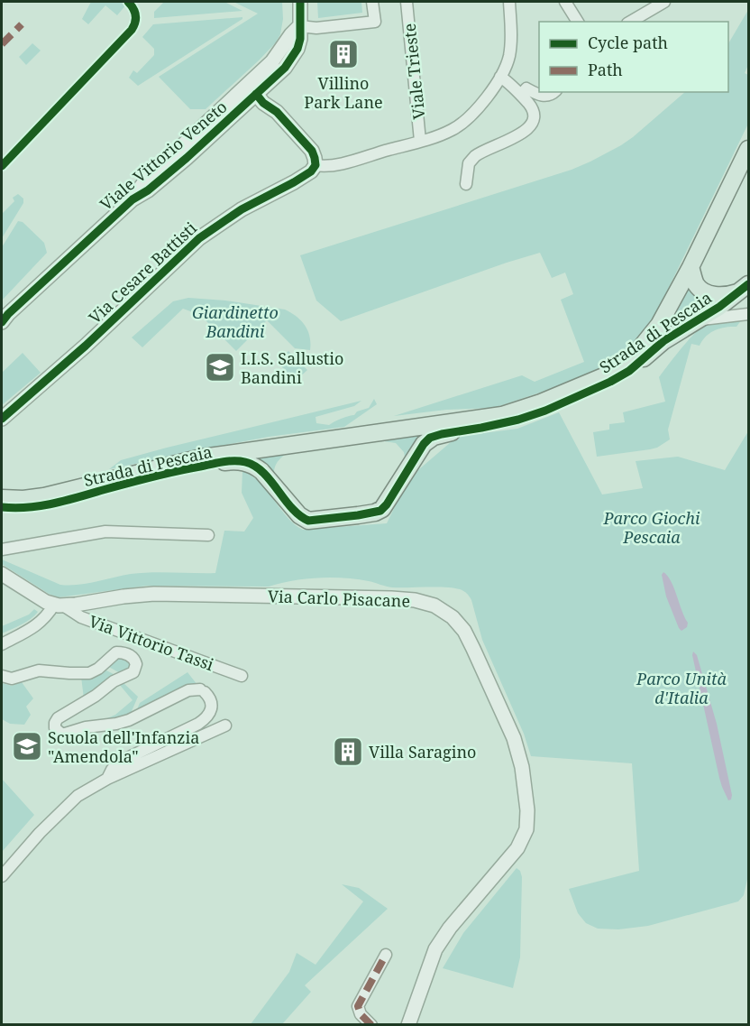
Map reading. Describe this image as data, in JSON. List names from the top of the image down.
{
  "streets": {
    "main road": ["Strada di Pescaia"],
    "street": [
      "Viale Trieste",
      "Viale Vittorio Veneto",
      "Via Cesare Battisti",
      "Via Carlo Pisacane",
      "Via Vittorio Tassi"
    ]
  },
  "crossings": [
    ["Via Carlo Pisacane", "Via Vittorio Tassi"]
  ],
  "parks": ["Giardinetto Bandini", "Parco Giochi Pescaia", "Parco Unità d'Italia"],
  "places": {
    "building": ["Villino Park Lane", "Villa Saragino"],
    "school or university": ["I.I.S. Sallustio Bandini", "Scuola dell'Infanzia \"Amendola\""]
  },
  "legend": ["Cycle path", "Path"]
}
